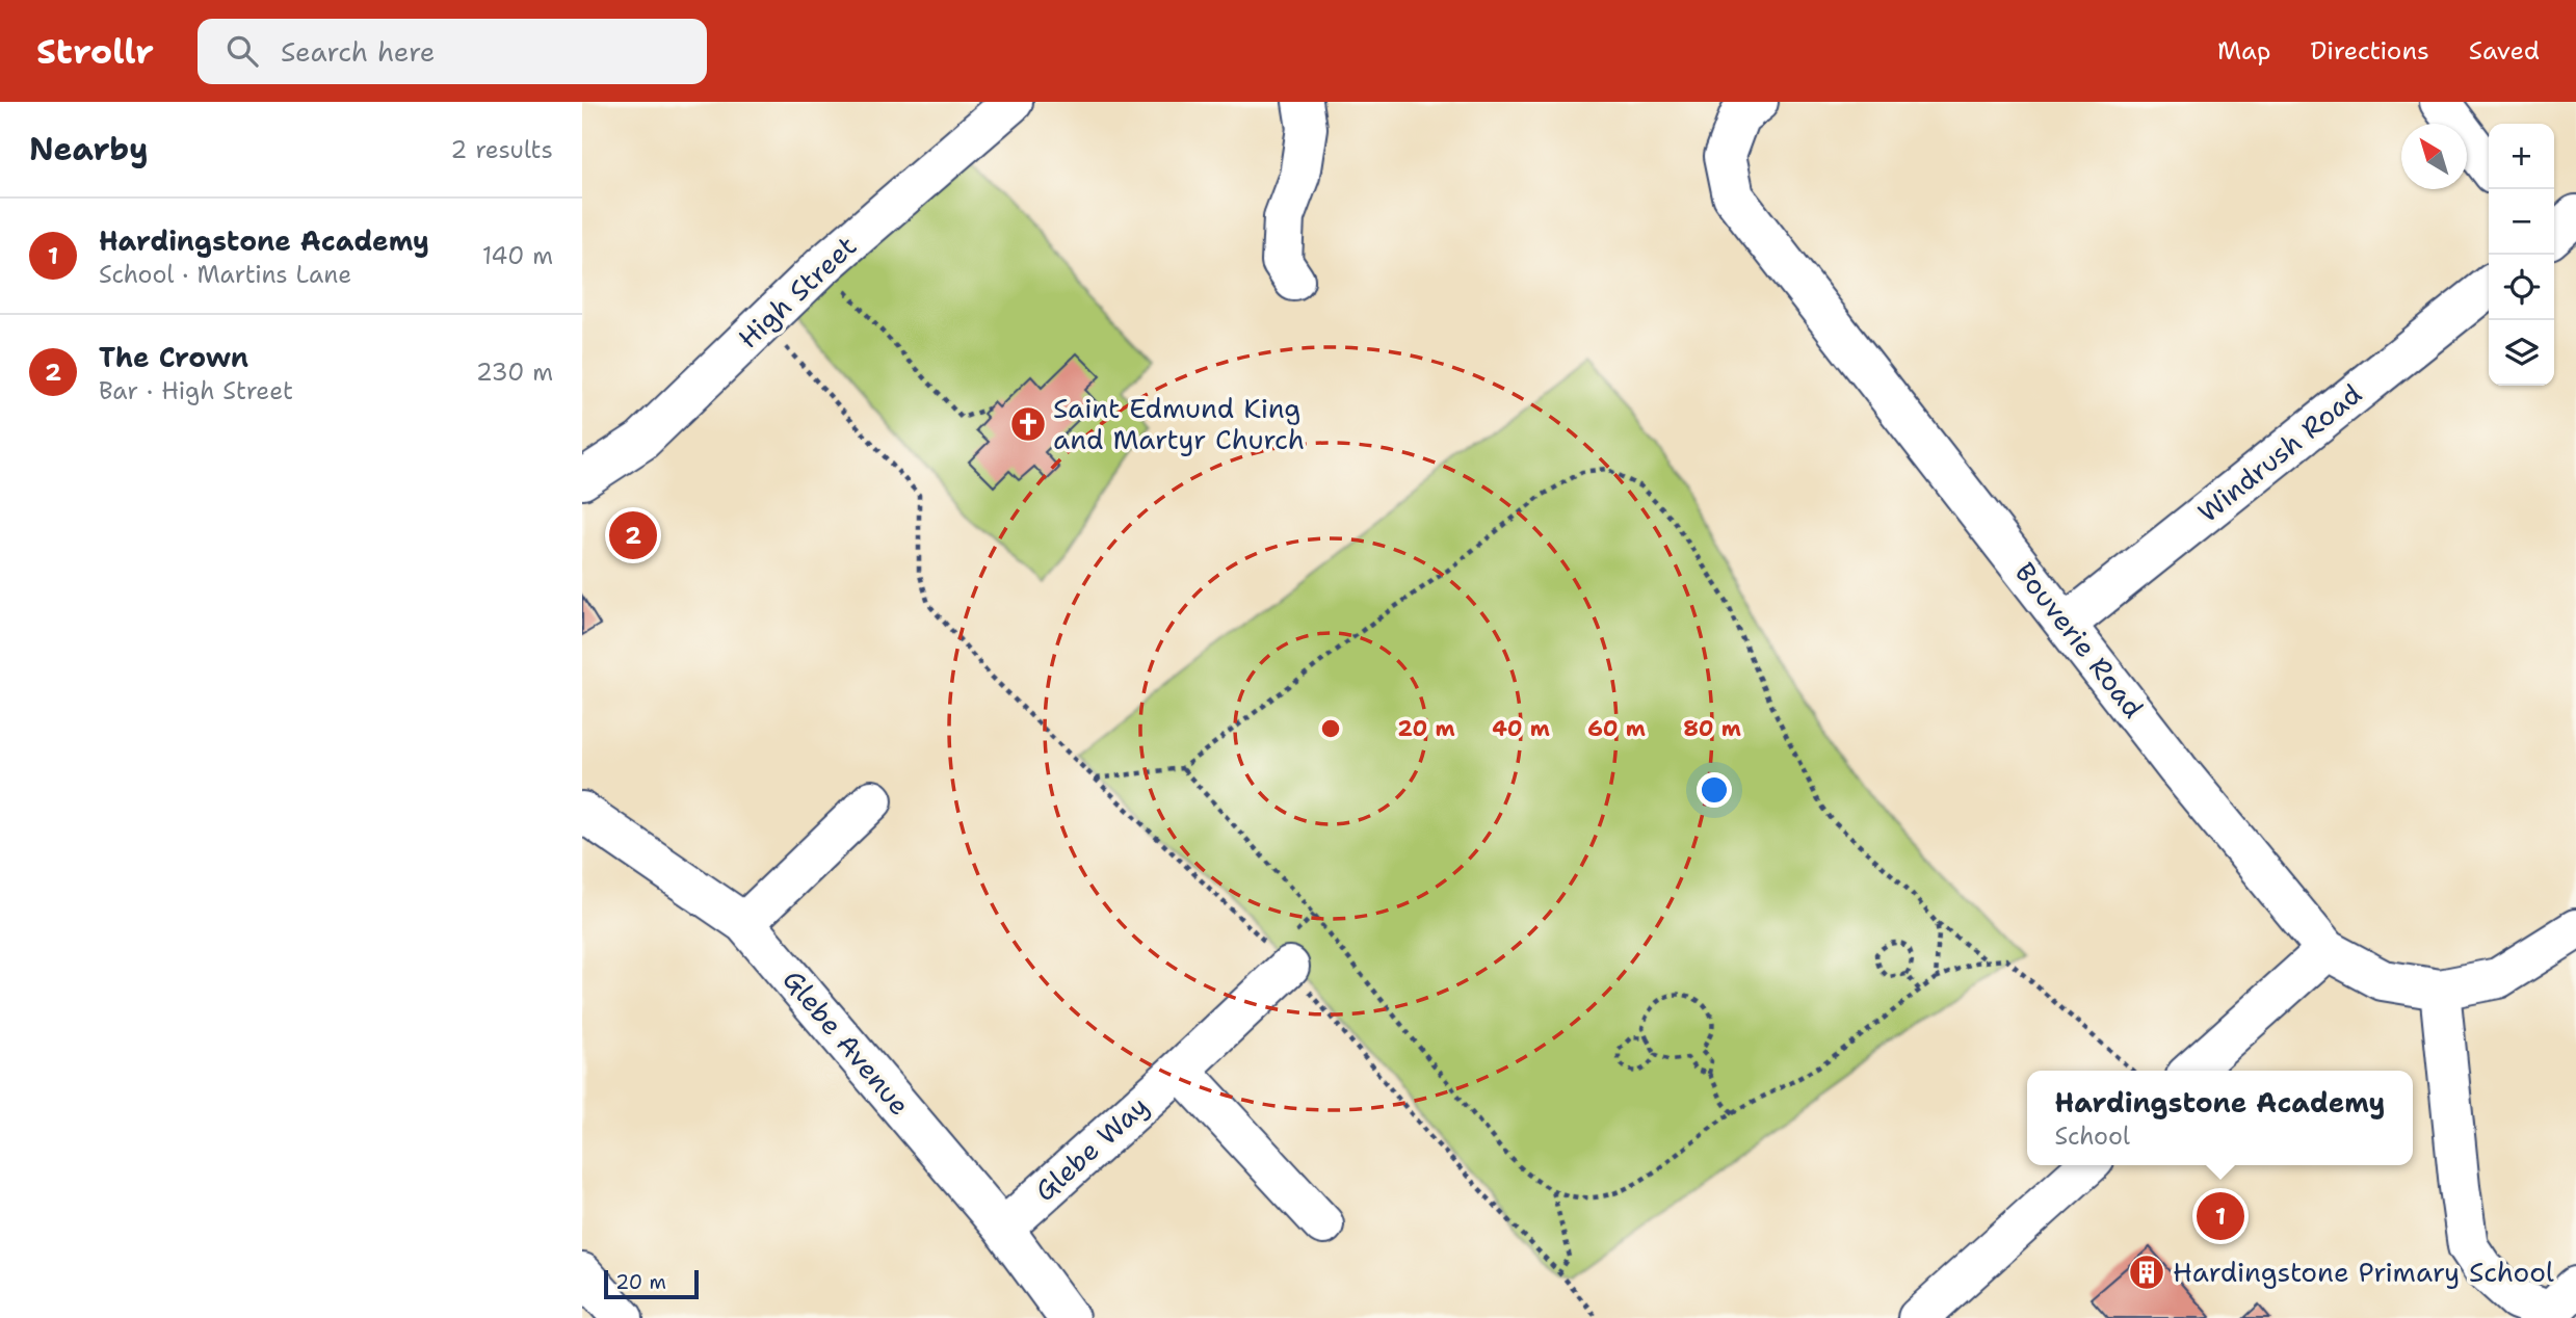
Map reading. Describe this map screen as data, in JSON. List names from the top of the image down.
{
  "streets": {
    "street": [
      "High Street",
      "Windrush Road",
      "Bouverie Road",
      "Glebe Avenue",
      "Glebe Way"
    ]
  },
  "crossings": [
    ["Windrush Road", "Bouverie Road"],
    ["Glebe Avenue", "Glebe Way"]
  ],
  "places": {
    "church": ["Saint Edmund King and Martyr Church"],
    "building": ["Hardingstone Primary School"]
  },
  "scale_bar": "20 m",
  "north": "top left",
  "page": {
    "header": "Strollr",
    "search": "Search here",
    "nav": ["Map", "Directions", "Saved"],
    "heading": ["Nearby", "2 results"],
    "map_buttons": ["+", "−"],
    "list": [
      {
        "mark": "1",
        "name": "Hardingstone Academy",
        "note": "School · Martins Lane",
        "value": "140 m"
      },
      {
        "mark": "2",
        "name": "The Crown",
        "note": "Bar · High Street",
        "value": "230 m"
      }
    ],
    "pins": ["2", "1"],
    "popup": ["Hardingstone Academy", "School"],
    "scale": "20 m"
  },
  "rings": [
    "20 m",
    "40 m",
    "60 m",
    "80 m"
  ]
}
